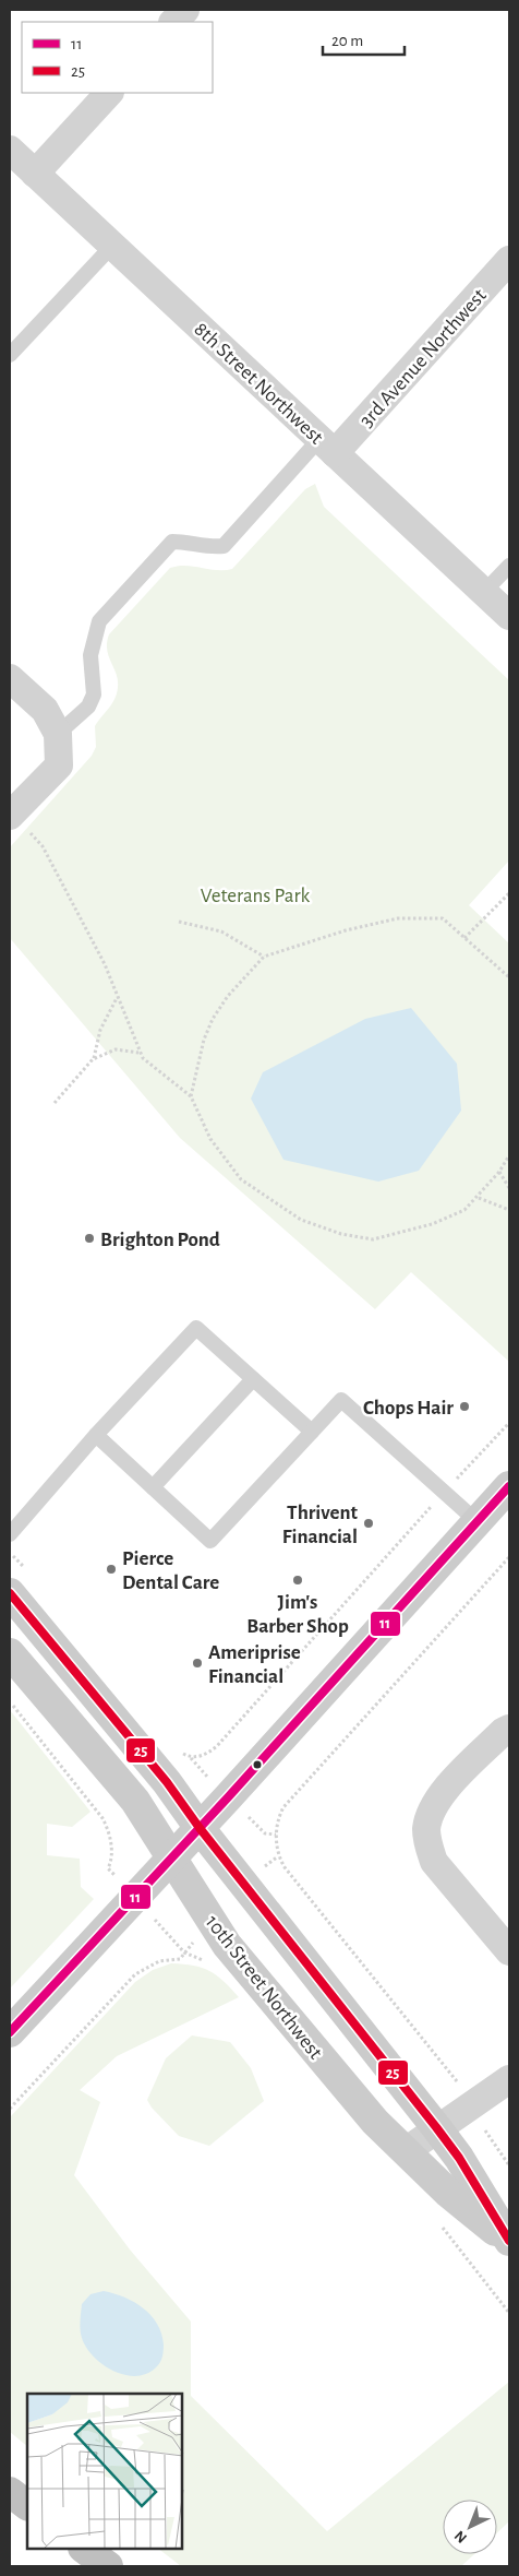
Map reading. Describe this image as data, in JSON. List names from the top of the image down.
{
  "streets": {
    "street": ["3rd Avenue Northwest", "8th Street Northwest", "10th Street Northwest"]
  },
  "crossings": [
    ["3rd Avenue Northwest", "8th Street Northwest"]
  ],
  "parks": ["Veterans Park"],
  "places": [
    "Brighton Pond",
    "Chops Hair",
    "Thrivent Financial",
    "Pierce Dental Care",
    "Jim's Barber Shop",
    "Ameriprise Financial"
  ],
  "lines": ["transit line 11", "transit line 25"],
  "legend": ["11", "25"],
  "scale_bar": "20 m",
  "north": "bottom left"
}
